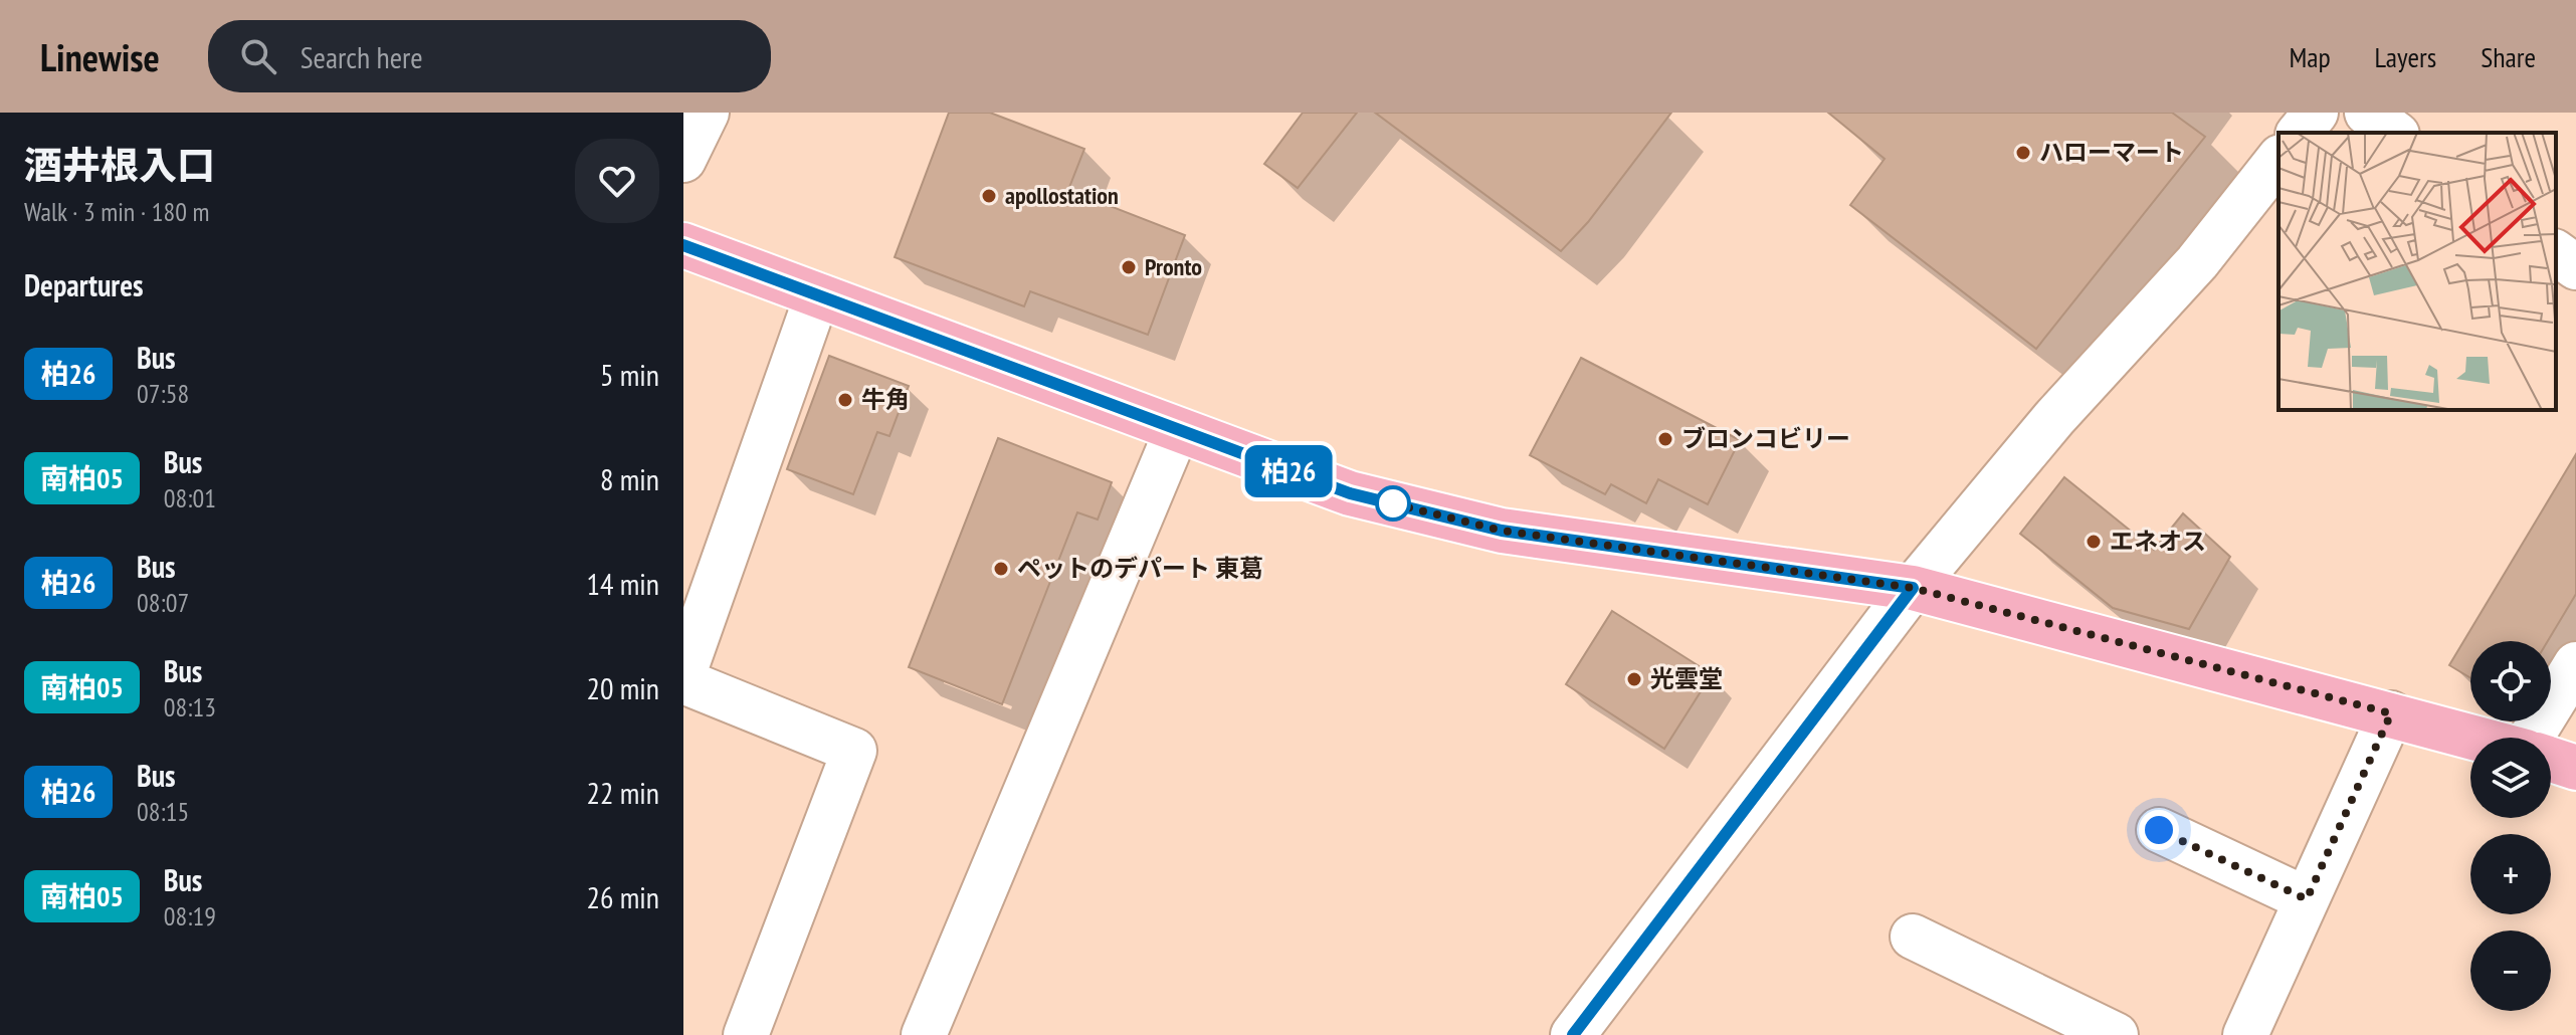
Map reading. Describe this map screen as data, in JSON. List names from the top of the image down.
{
  "places": [
    "ハローマート",
    "apollostation",
    "Pronto",
    "牛角",
    "ブロンコビリー",
    "エネオス",
    "ペットのデパート 東葛",
    "光雲堂"
  ],
  "lines": ["bus line 柏26"],
  "page": {
    "header": "Linewise",
    "search": "Search here",
    "nav": ["Map", "Layers", "Share"],
    "heading": [
      ["酒井根入口", "Walk · 3 min · 180 m"],
      "Departures"
    ],
    "on_map": "柏26",
    "list": [
      {
        "mark": "柏26",
        "name": "Bus",
        "note": "07:58",
        "value": "5 min"
      },
      {
        "mark": "南柏05",
        "name": "Bus",
        "note": "08:01",
        "value": "8 min"
      },
      {
        "mark": "柏26",
        "name": "Bus",
        "note": "08:07",
        "value": "14 min"
      },
      {
        "mark": "南柏05",
        "name": "Bus",
        "note": "08:13",
        "value": "20 min"
      },
      {
        "mark": "柏26",
        "name": "Bus",
        "note": "08:15",
        "value": "22 min"
      },
      {
        "mark": "南柏05",
        "name": "Bus",
        "note": "08:19",
        "value": "26 min"
      }
    ],
    "map_buttons": ["+", "−"]
  }
}
